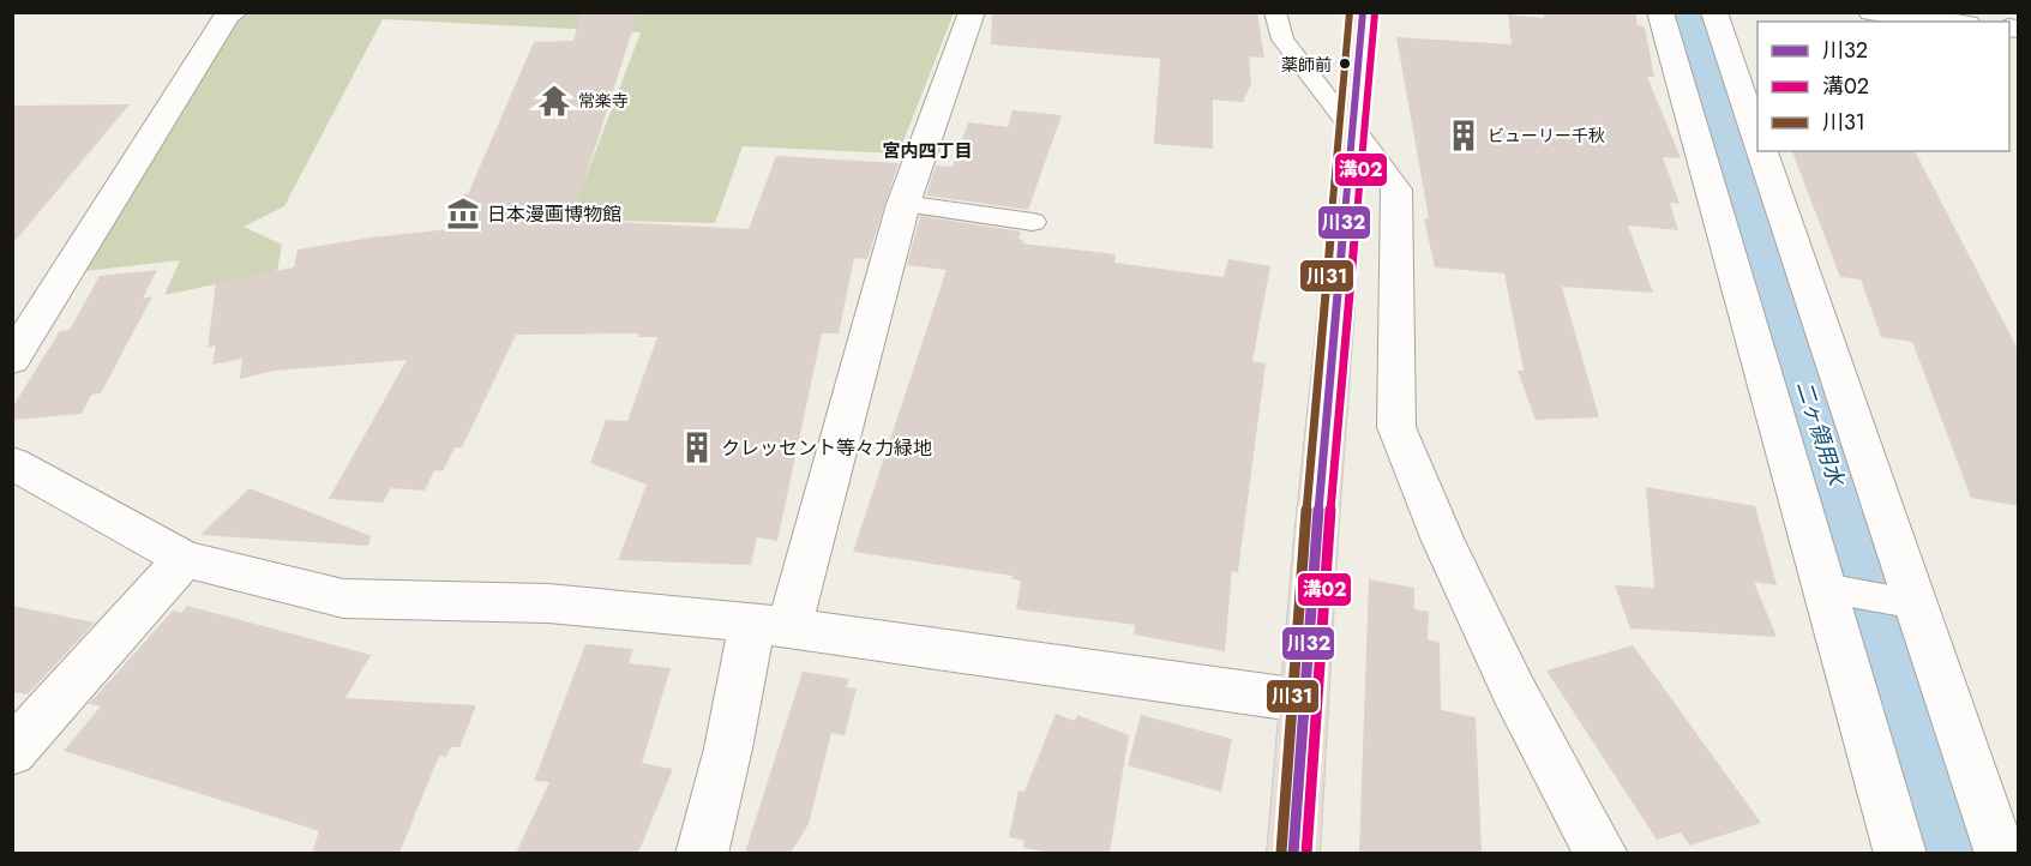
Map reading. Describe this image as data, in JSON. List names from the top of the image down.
{
  "districts": ["宮内四丁目"],
  "water": ["二ヶ領用水"],
  "places": {
    "other": ["薬師前"],
    "temple": ["常楽寺"],
    "building": ["ビューリー千秋", "クレッセント等々力緑地"],
    "museum": ["日本漫画博物館"]
  },
  "lines": ["transit line 川32", "transit line 川31", "transit line 溝02"],
  "legend": ["川32", "溝02", "川31"]
}
